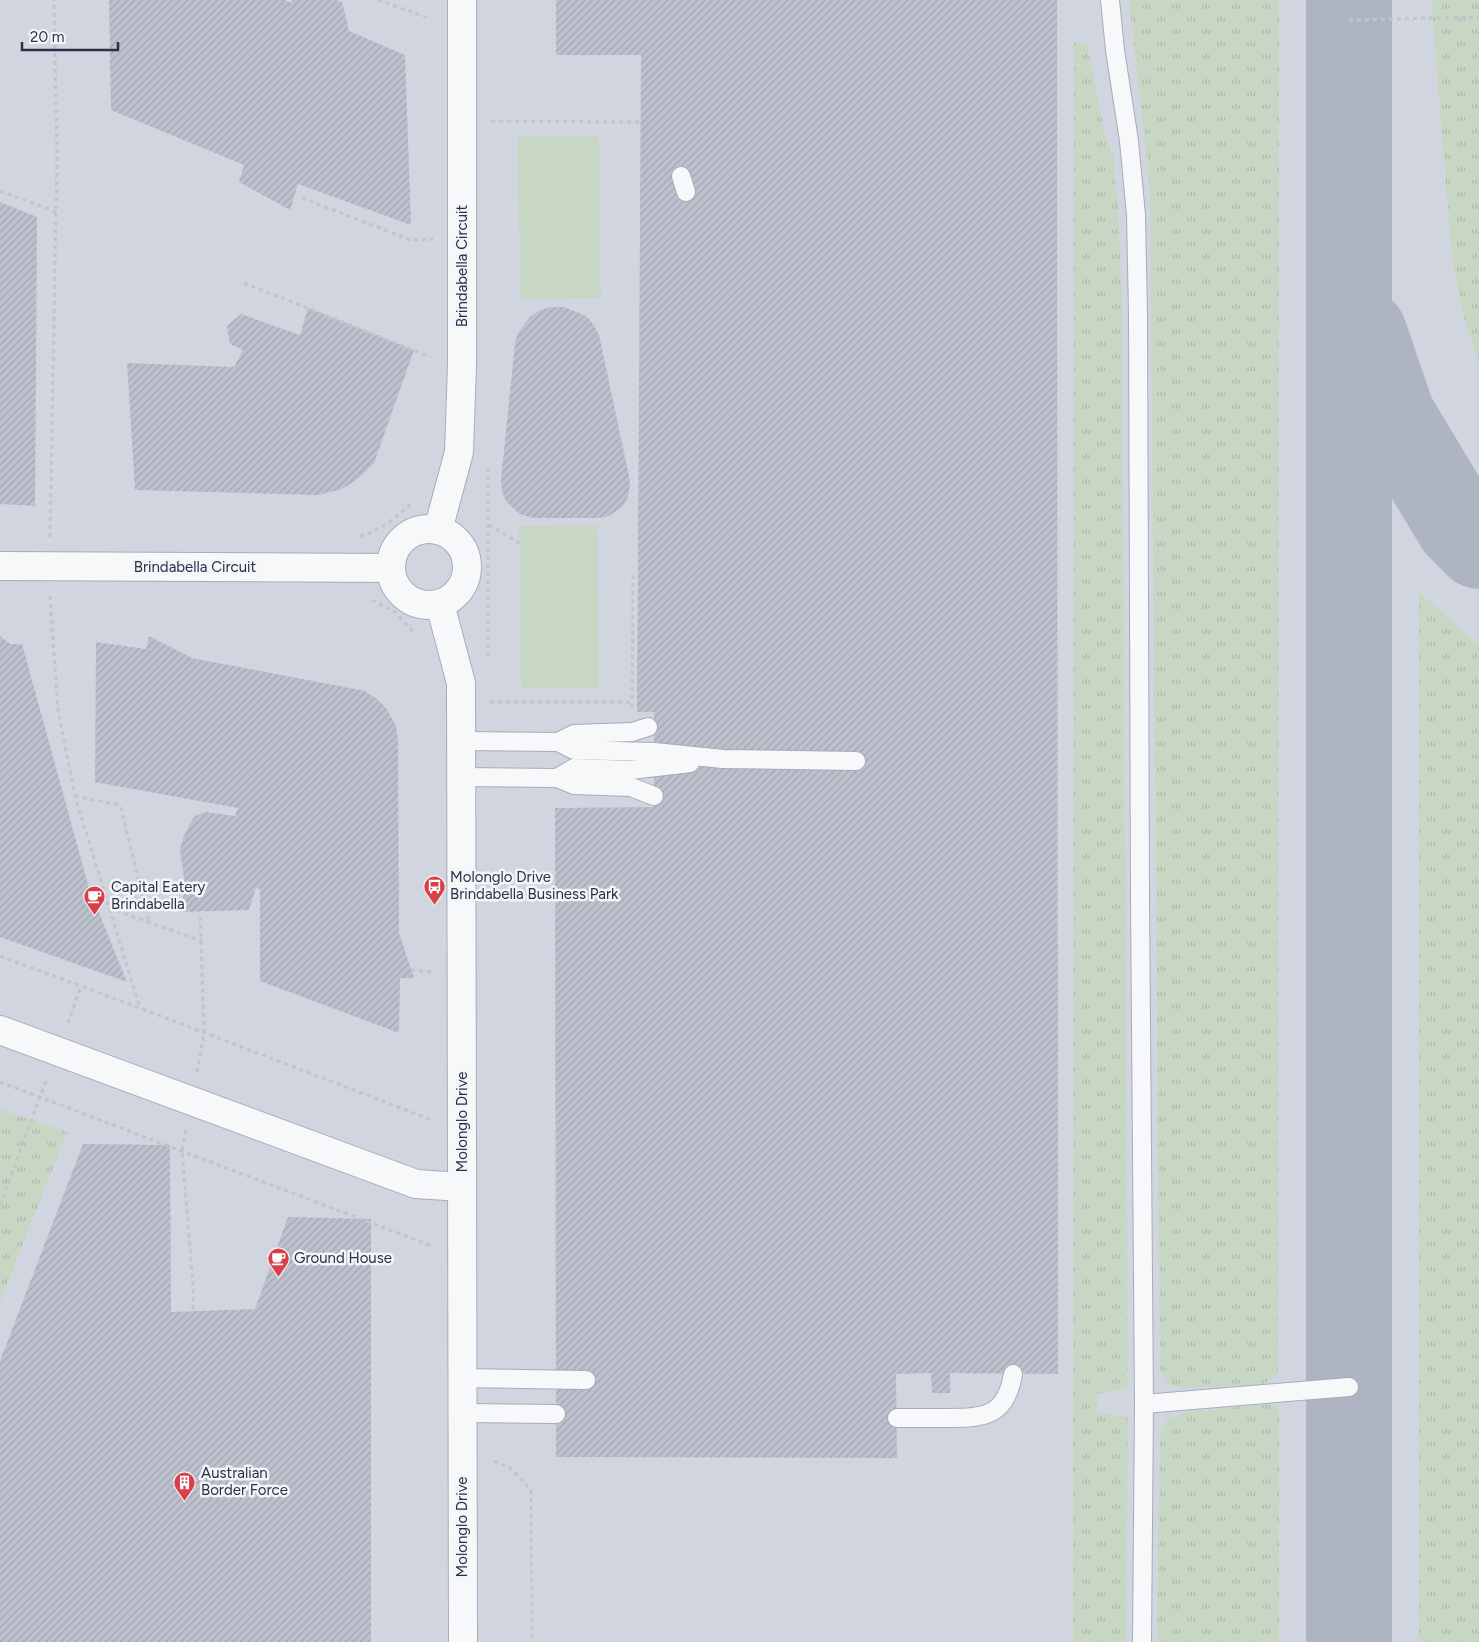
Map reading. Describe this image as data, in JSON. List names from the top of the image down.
{
  "streets": {
    "street": ["Brindabella Circuit", "Molonglo Drive"]
  },
  "crossings": [
    ["Brindabella Circuit", "Molonglo Drive"]
  ],
  "places": {
    "bus stop": ["Molonglo Drive Brindabella Business Park"],
    "cafe": ["Capital Eatery Brindabella", "Ground House"],
    "building": ["Australian Border Force"]
  },
  "scale_bar": "20 m"
}
